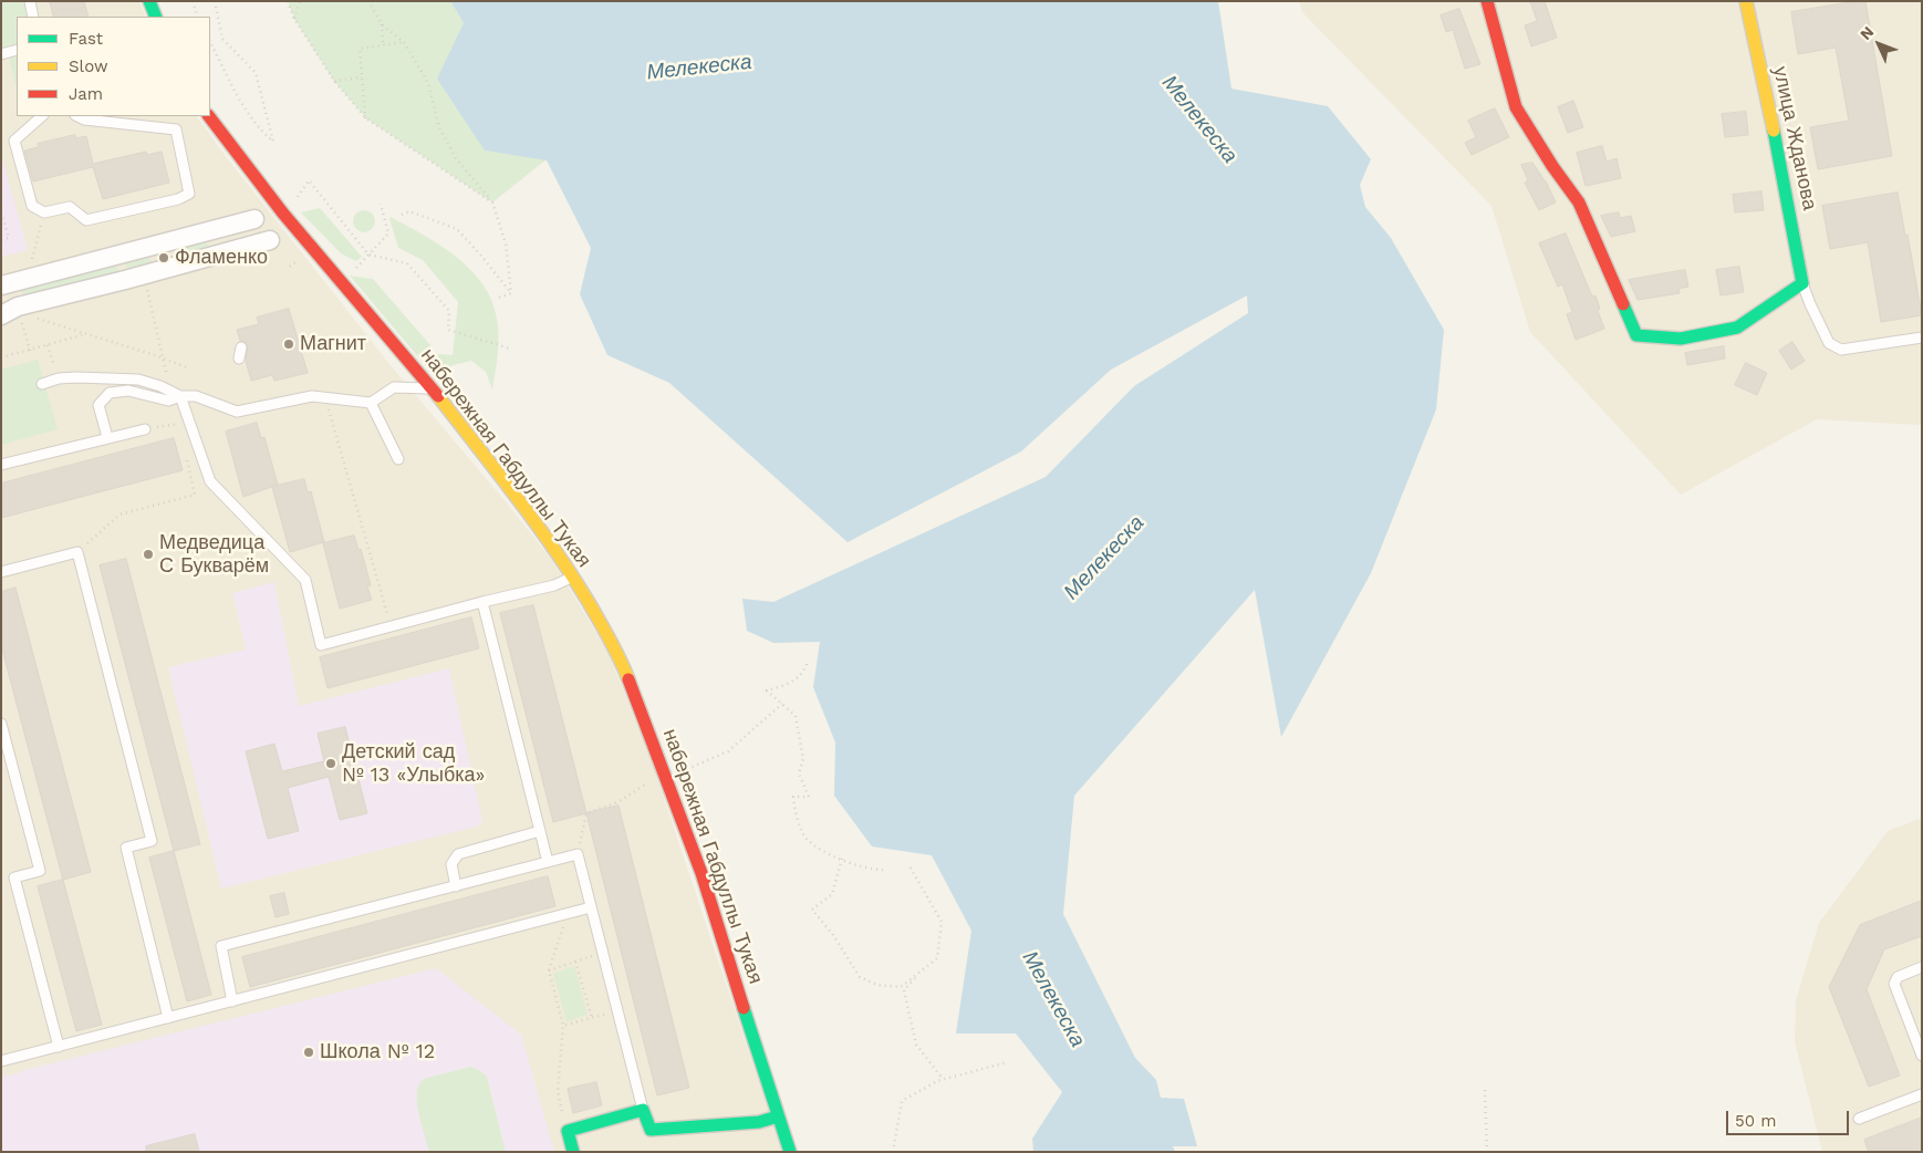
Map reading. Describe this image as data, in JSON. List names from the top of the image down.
{
  "streets": {
    "main road": ["улица Жданова", "набережная Габдуллы Тукая"]
  },
  "water": ["Мелекеска"],
  "places": [
    "Фламенко",
    "Магнит",
    "Медведица С Букварём",
    "Детский сад № 13 «Улыбка»",
    "Школа № 12"
  ],
  "legend": ["Fast", "Slow", "Jam"],
  "scale_bar": "50 m",
  "north": "top left"
}
